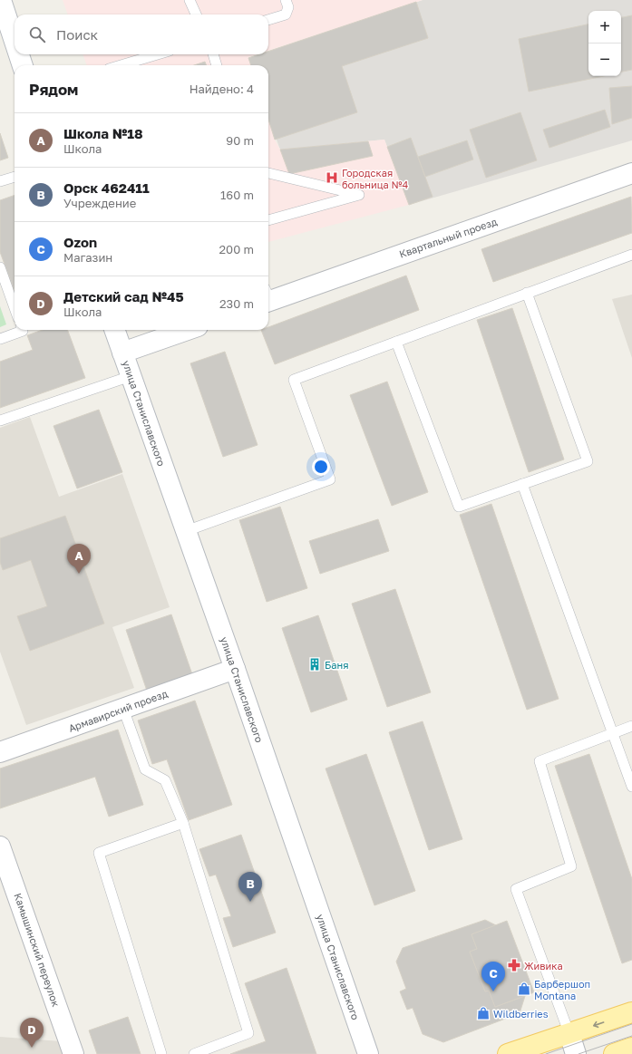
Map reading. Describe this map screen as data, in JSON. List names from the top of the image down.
{
  "streets": {
    "street": [
      "Квартальный проезд",
      "улица Станиславского",
      "Армавирский проезд",
      "Камышинский переулок"
    ]
  },
  "crossings": [
    ["улица Станиславского", "Армавирский проезд"]
  ],
  "places": {
    "hospital": ["Городская больница №4"],
    "building": ["Баня"],
    "pharmacy": ["Живика"],
    "shop": ["Барбершоп Montana", "Wildberries"]
  },
  "page": {
    "map_buttons": ["+", "−"],
    "search": "Поиск",
    "heading": ["Рядом", "Найдено: 4"],
    "list": [
      {
        "mark": "A",
        "name": "Школа №18",
        "note": "Школа",
        "value": "90 m"
      },
      {
        "mark": "B",
        "name": "Орск 462411",
        "note": "Учреждение",
        "value": "160 m"
      },
      {
        "mark": "C",
        "name": "Ozon",
        "note": "Магазин",
        "value": "200 m"
      },
      {
        "mark": "D",
        "name": "Детский сад №45",
        "note": "Школа",
        "value": "230 m"
      }
    ],
    "pins": [
      "A",
      "B",
      "C",
      "D"
    ]
  }
}
